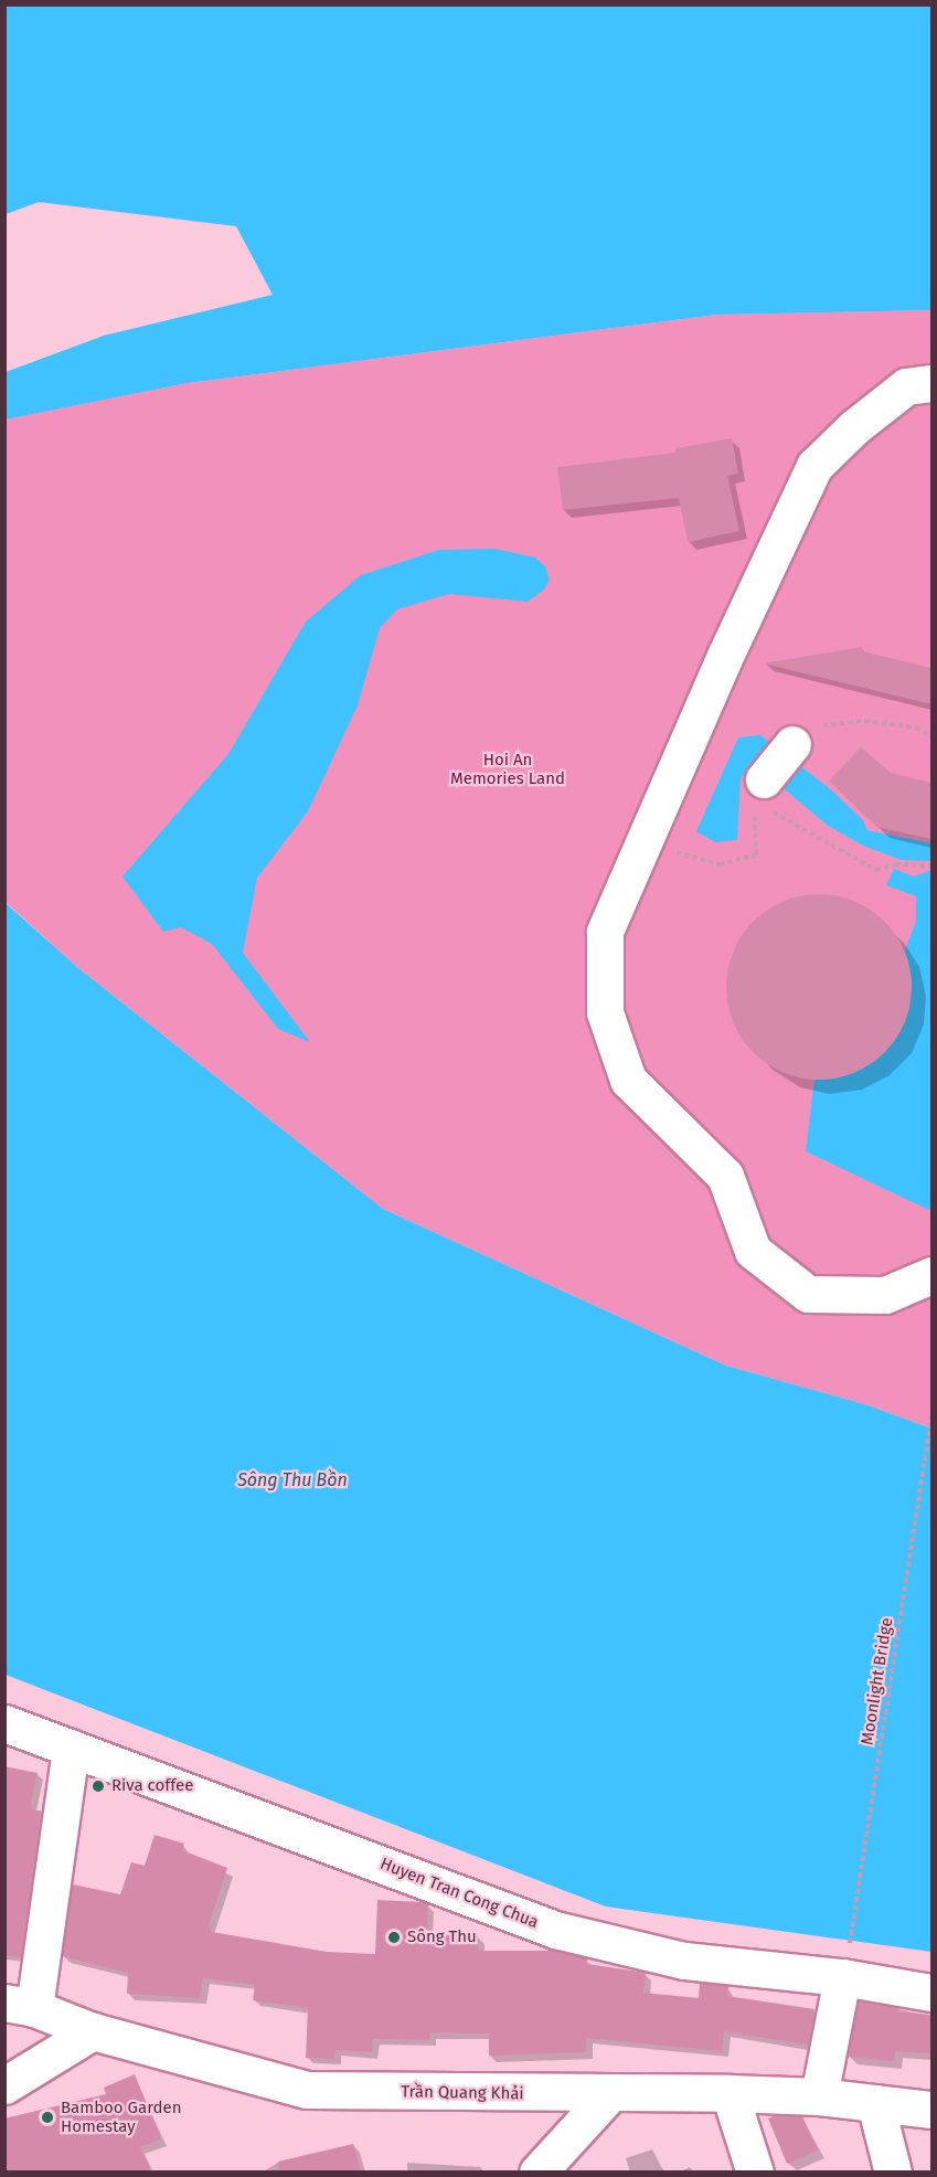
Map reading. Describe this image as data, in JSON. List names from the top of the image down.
{
  "streets": {
    "street": ["Huyen Tran Cong Chua", "Trần Quang Khải"],
    "path": ["Moonlight Bridge"]
  },
  "crossings": [
    ["Moonlight Bridge", "Huyen Tran Cong Chua"]
  ],
  "water": ["Sông Thu Bồn"],
  "parks": ["Hoi An Memories Land"],
  "places": ["Riva coffee", "Sông Thu", "Bamboo Garden Homestay"]
}
